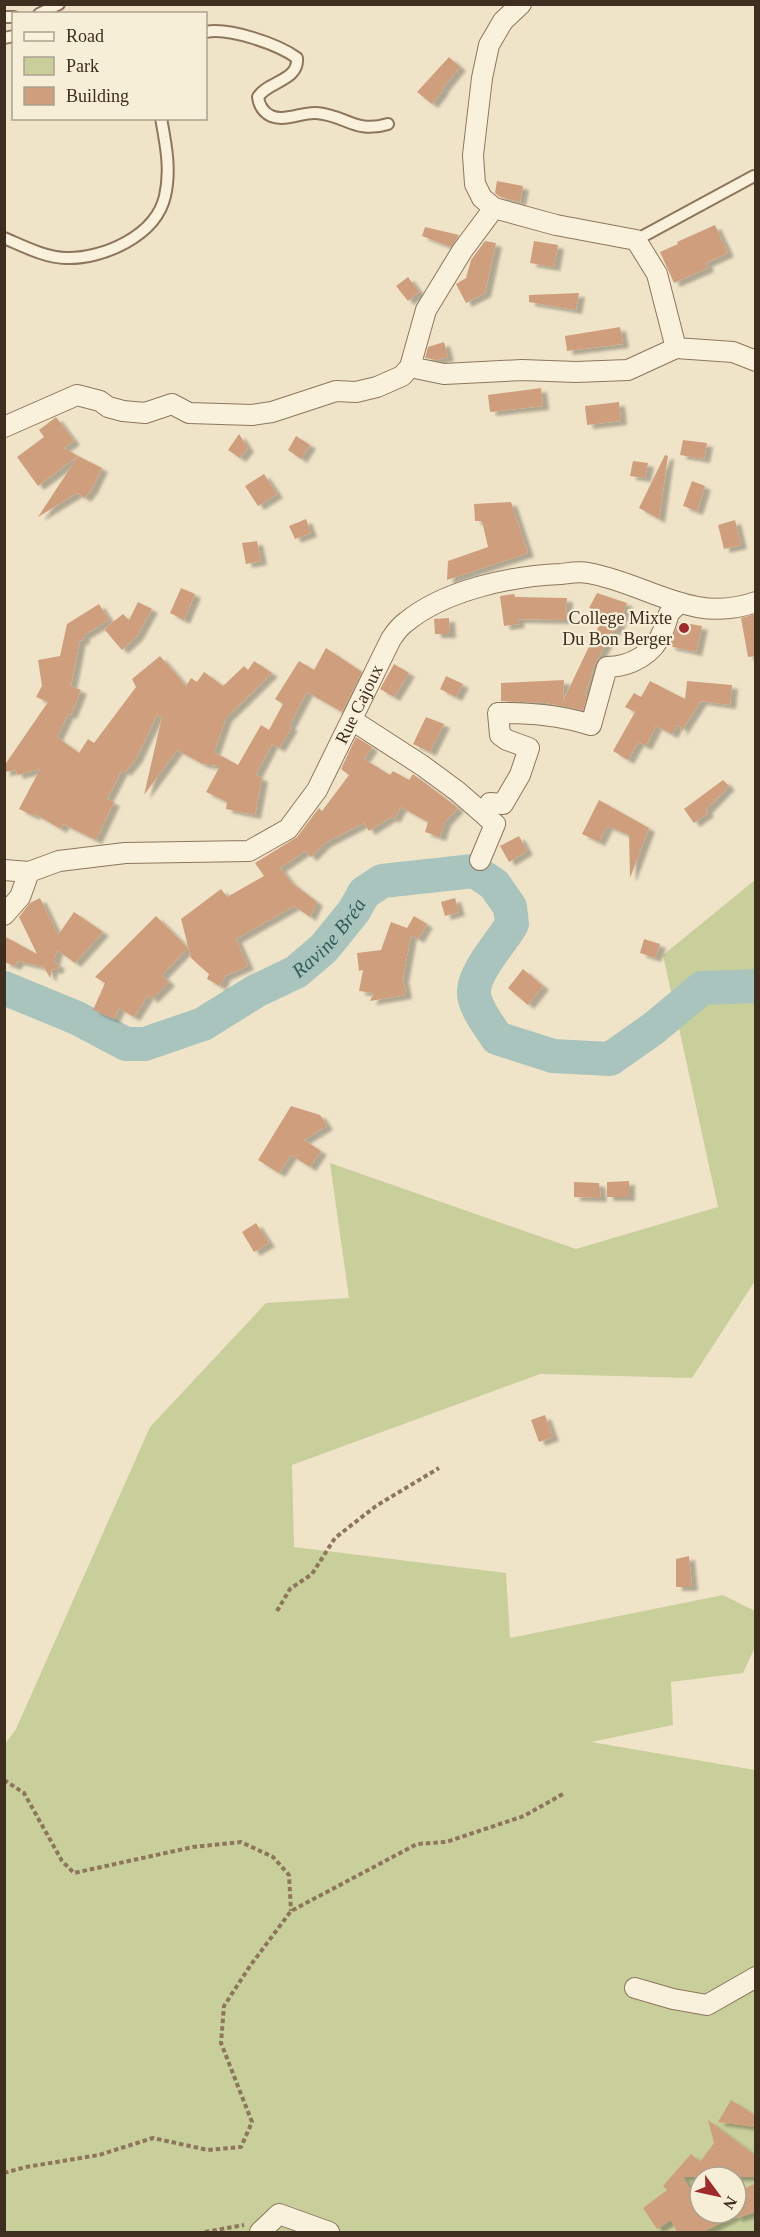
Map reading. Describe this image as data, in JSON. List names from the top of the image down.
{
  "streets": {
    "street": ["Rue Cajoux"]
  },
  "water": ["Ravine Bréa"],
  "places": ["College Mixte Du Bon Berger"],
  "legend": ["Road", "Park", "Building"],
  "north": "bottom right"
}
